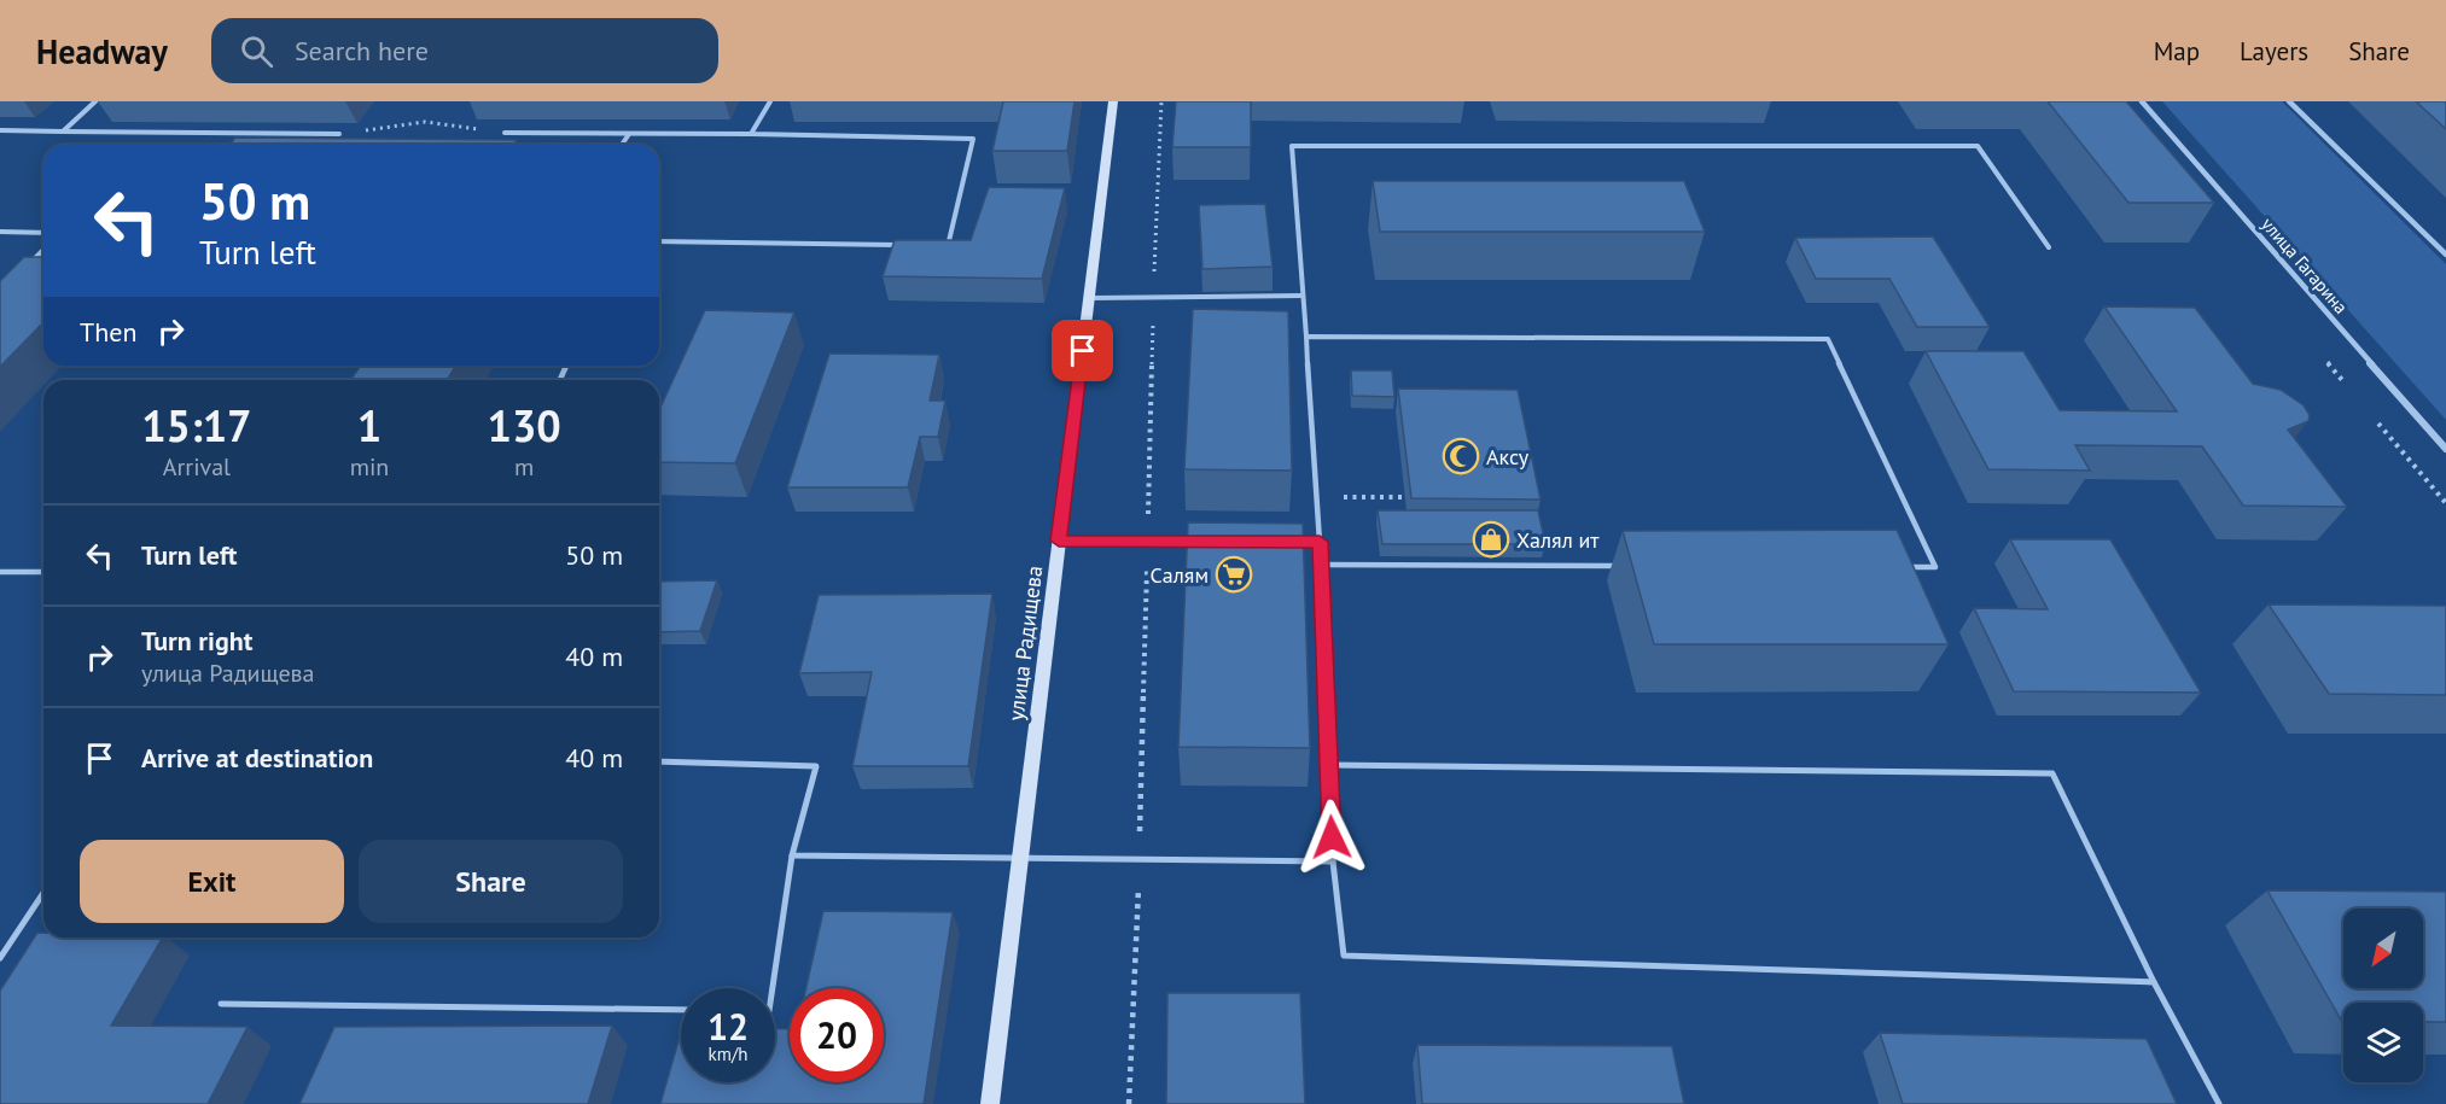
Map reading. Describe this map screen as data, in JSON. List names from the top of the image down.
{
  "streets": {
    "street": ["улица Гагарина", "улица Радищева"]
  },
  "places": {
    "mosque": ["Аксу"],
    "shop": ["Халял ит"],
    "supermarket": ["Салям"]
  },
  "north": "bottom left",
  "page": {
    "header": "Headway",
    "search": "Search here",
    "nav": ["Map", "Layers", "Share"],
    "turn": ["50 m", "Turn left"],
    "then": "Then",
    "eta": [
      "15:17",
      "Arrival",
      "1",
      "min",
      "130",
      "m"
    ],
    "list": [
      {
        "name": "Turn left",
        "value": "50 m"
      },
      {
        "name": "Turn right",
        "note": "улица Радищева",
        "value": "40 m"
      },
      {
        "name": "Arrive at destination",
        "value": "40 m"
      }
    ],
    "buttons": ["Exit", "Share"],
    "speed": "12 km/h",
    "limit": "20"
  }
}
